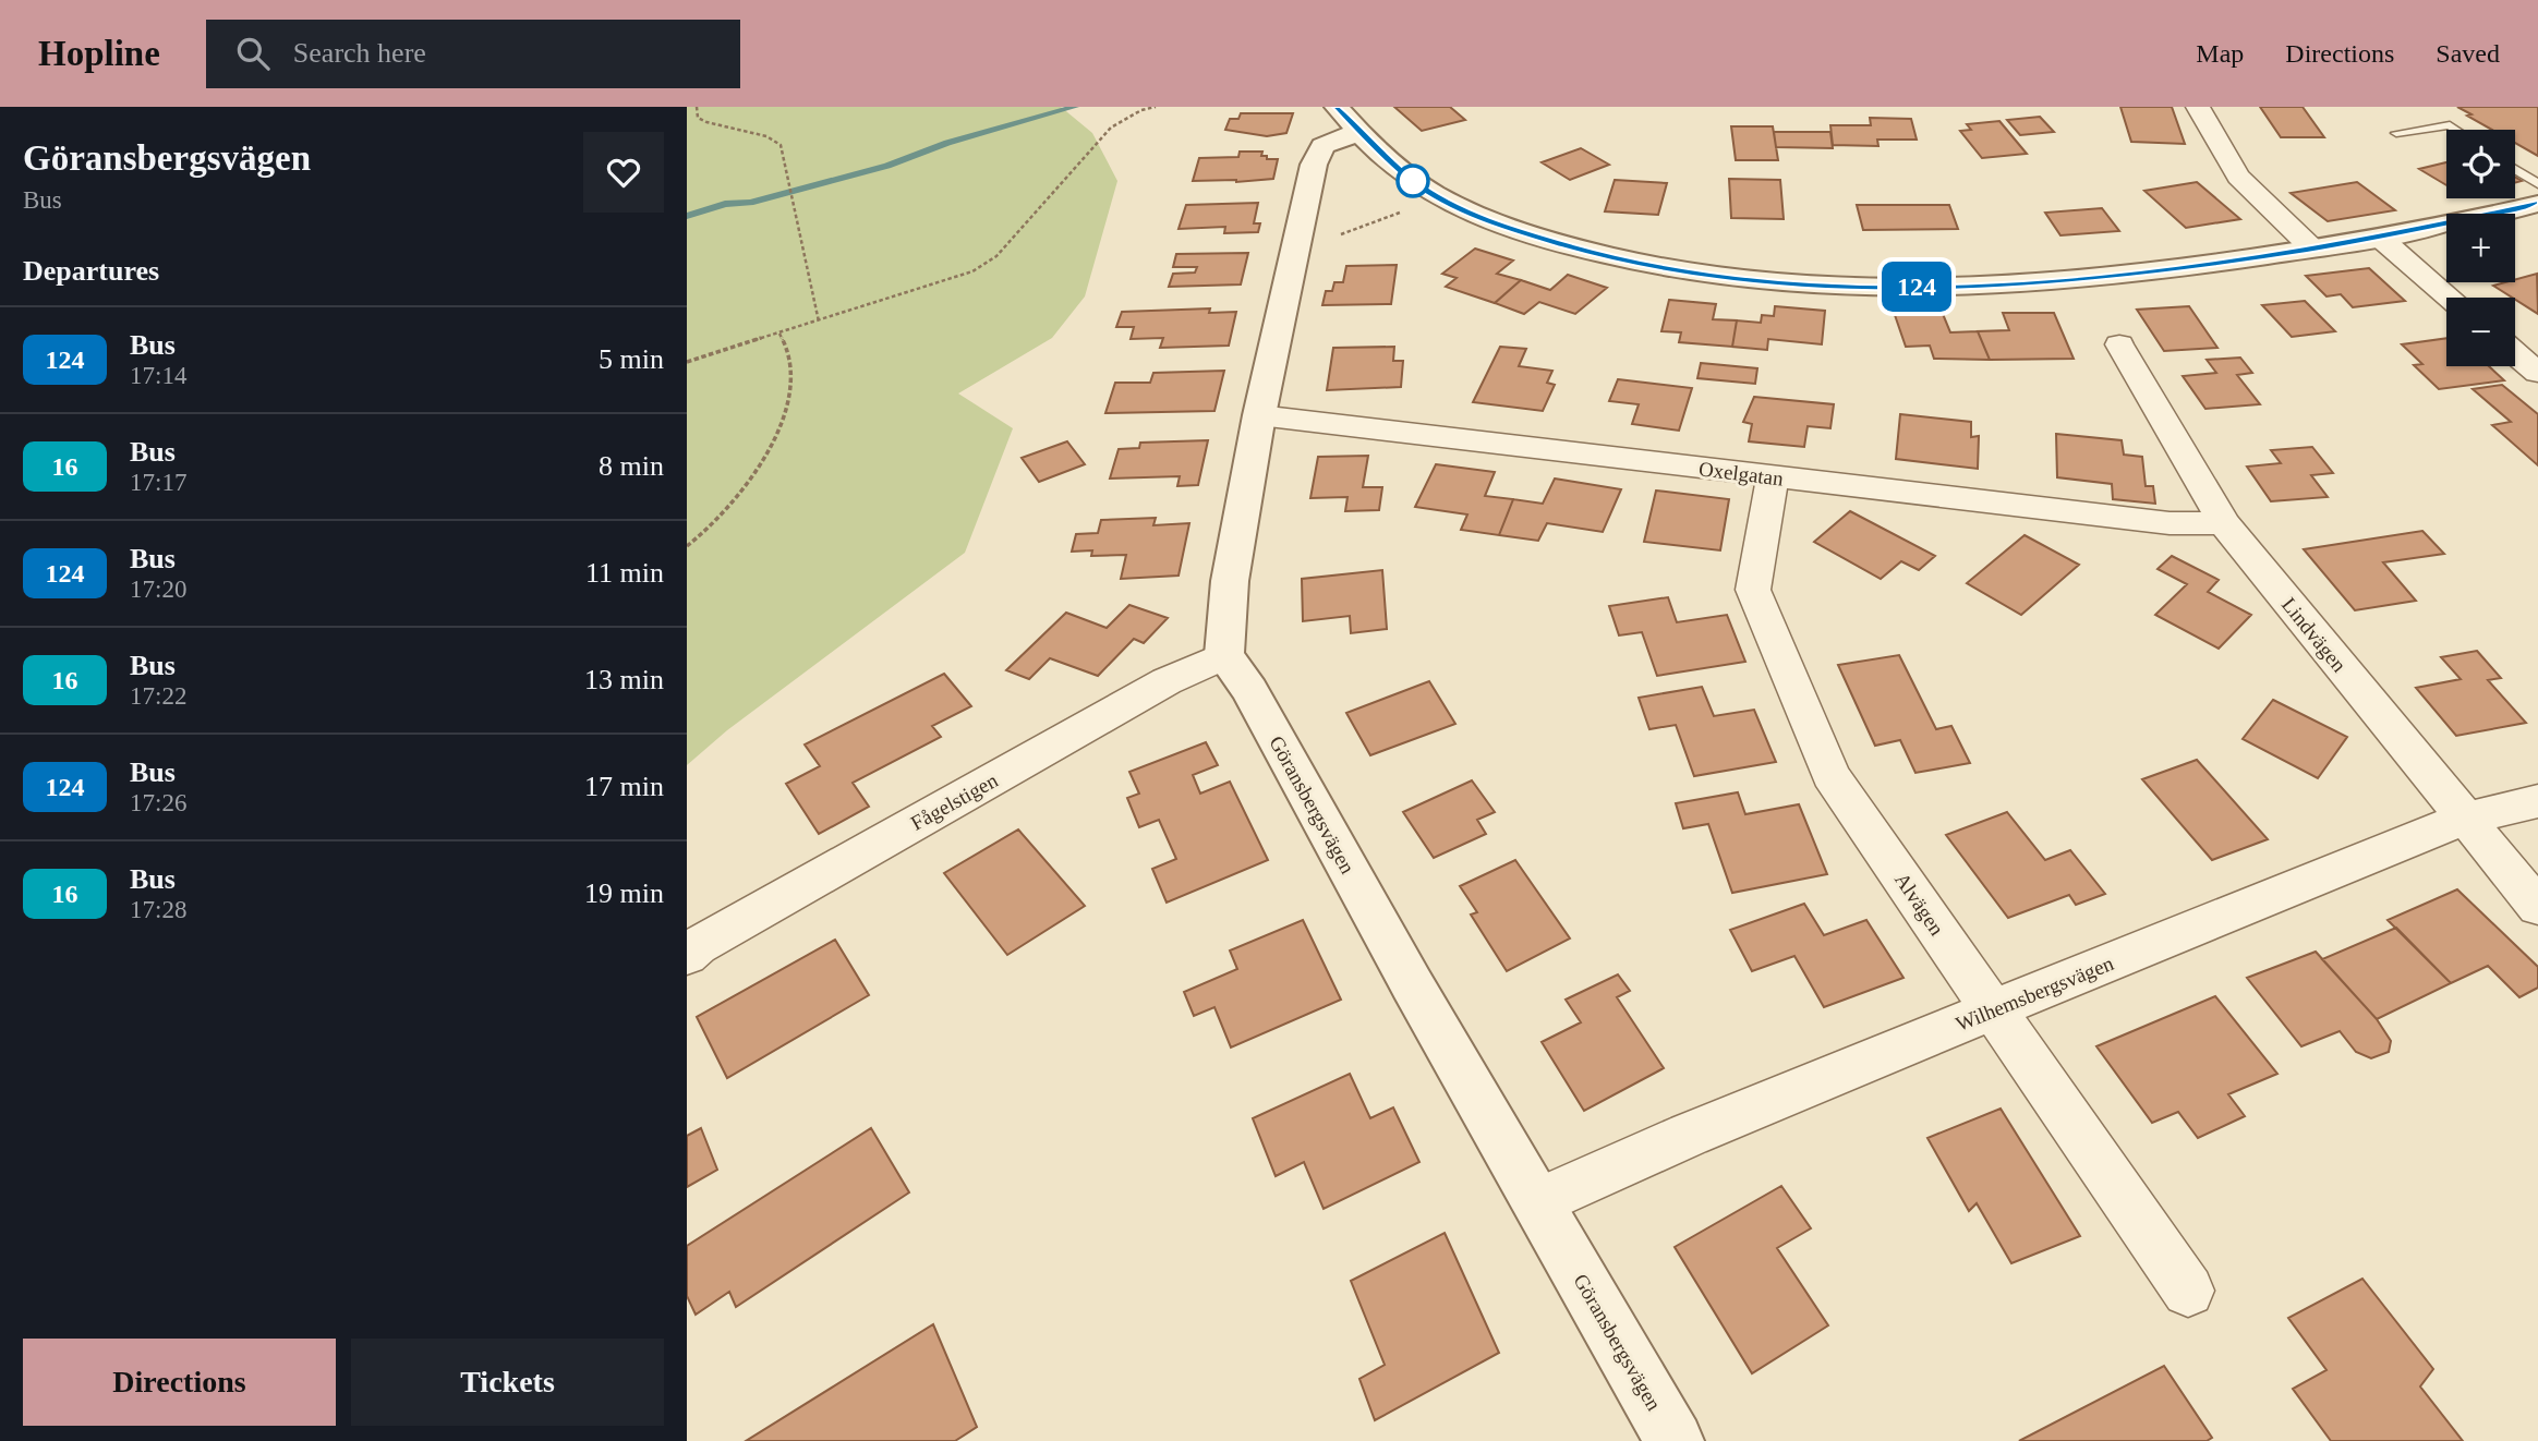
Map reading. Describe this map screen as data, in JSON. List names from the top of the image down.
{
  "streets": {
    "street": [
      "Oxelgatan",
      "Lindvägen",
      "Fågelstigen",
      "Göransbergsvägen",
      "Alvägen",
      "Wilhemsbergsvägen"
    ]
  },
  "crossings": [
    ["Oxelgatan", "Lindvägen"],
    ["Oxelgatan", "Alvägen"],
    ["Lindvägen", "Wilhemsbergsvägen"],
    ["Fågelstigen", "Göransbergsvägen"],
    ["Göransbergsvägen", "Wilhemsbergsvägen"],
    ["Alvägen", "Wilhemsbergsvägen"]
  ],
  "lines": ["bus line 124"],
  "page": {
    "header": "Hopline",
    "search": "Search here",
    "nav": ["Map", "Directions", "Saved"],
    "heading": [
      ["Göransbergsvägen", "Bus"],
      "Departures"
    ],
    "on_map": "124",
    "map_buttons": ["+", "−"],
    "list": [
      {
        "mark": "124",
        "name": "Bus",
        "note": "17:14",
        "value": "5 min"
      },
      {
        "mark": "16",
        "name": "Bus",
        "note": "17:17",
        "value": "8 min"
      },
      {
        "mark": "124",
        "name": "Bus",
        "note": "17:20",
        "value": "11 min"
      },
      {
        "mark": "16",
        "name": "Bus",
        "note": "17:22",
        "value": "13 min"
      },
      {
        "mark": "124",
        "name": "Bus",
        "note": "17:26",
        "value": "17 min"
      },
      {
        "mark": "16",
        "name": "Bus",
        "note": "17:28",
        "value": "19 min"
      }
    ],
    "buttons": ["Directions", "Tickets"]
  }
}
